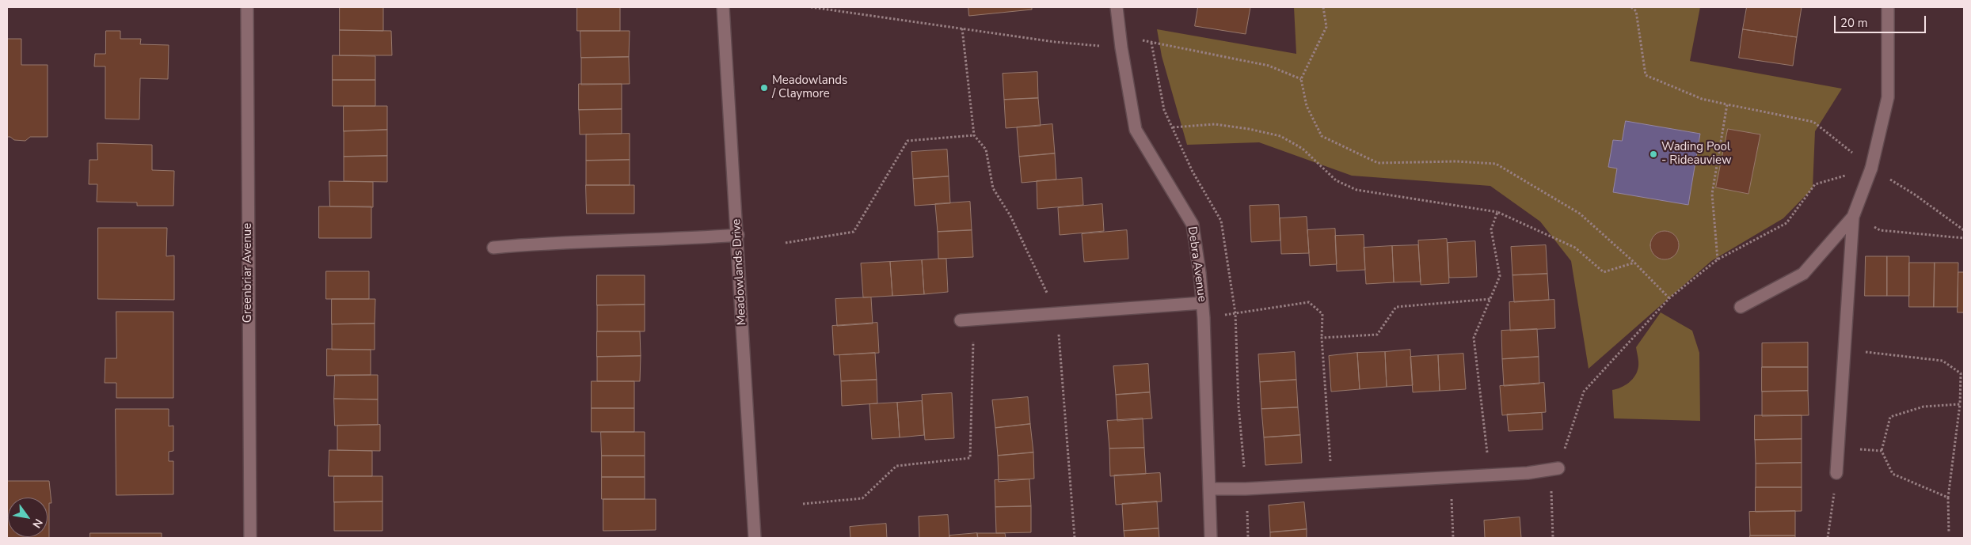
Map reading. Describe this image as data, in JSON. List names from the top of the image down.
{
  "streets": {
    "street": ["Debra Avenue", "Meadowlands Drive", "Greenbriar Avenue"]
  },
  "places": ["Meadowlands / Claymore", "Wading Pool - Rideauview"],
  "scale_bar": "20 m",
  "north": "bottom right"
}
